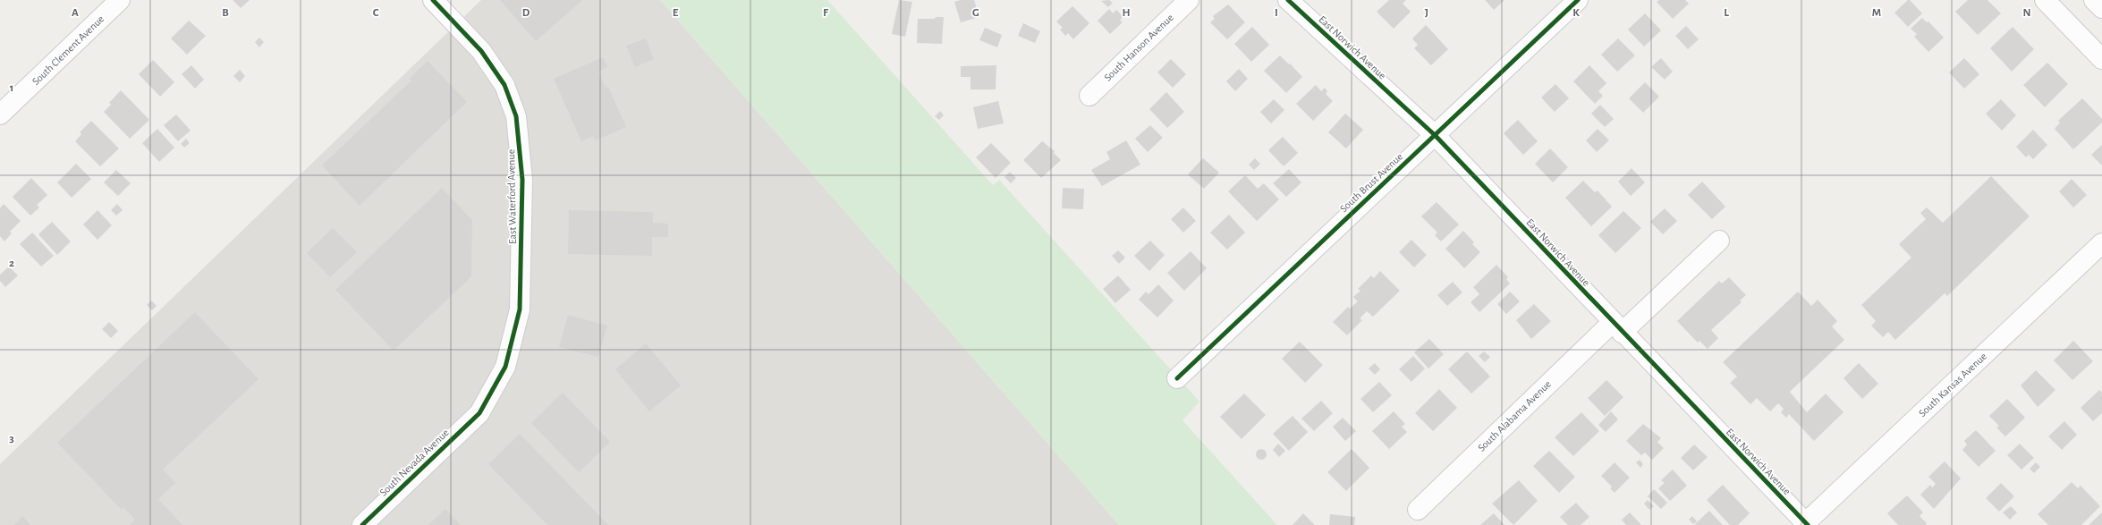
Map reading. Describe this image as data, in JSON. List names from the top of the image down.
{
  "streets": {
    "street": [
      "South Hanson Avenue",
      "East Norwich Avenue",
      "South Clement Avenue",
      "South Brust Avenue",
      "East Waterford Avenue",
      "South Kansas Avenue",
      "South Alabama Avenue",
      "South Nevada Avenue"
    ]
  },
  "crossings": [
    ["East Norwich Avenue", "South Brust Avenue"],
    ["East Norwich Avenue", "South Kansas Avenue"],
    ["East Norwich Avenue", "South Alabama Avenue"],
    ["East Waterford Avenue", "South Nevada Avenue"]
  ],
  "grid": {
    "columns": [
      "A",
      "B",
      "C",
      "D",
      "E",
      "F",
      "G",
      "H",
      "I",
      "J",
      "K",
      "L",
      "M",
      "N"
    ],
    "rows": ["1", "2", "3"]
  }
}
